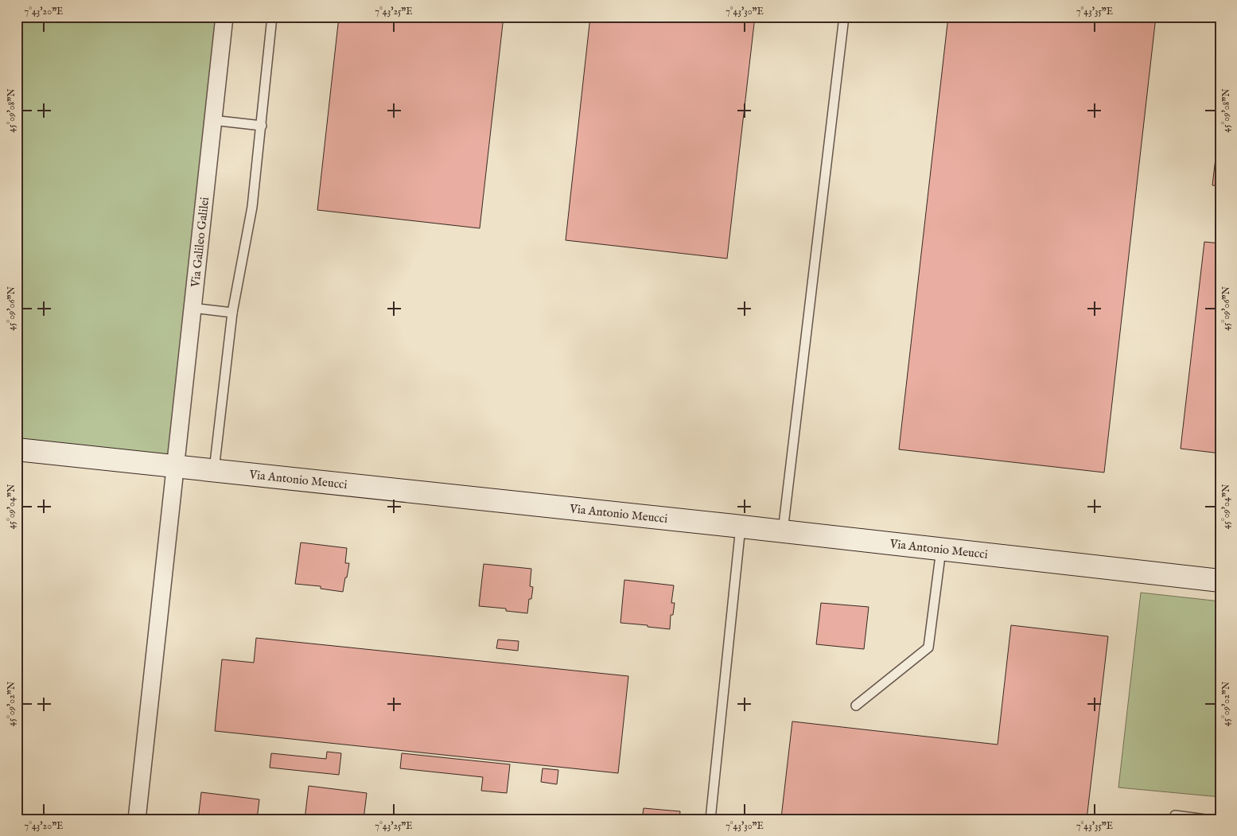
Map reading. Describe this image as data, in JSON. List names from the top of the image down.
{
  "streets": {
    "street": ["Via Galileo Galilei", "Via Antonio Meucci"]
  },
  "crossings": [
    ["Via Galileo Galilei", "Via Antonio Meucci"]
  ],
  "coordinates": [
    "7°43'20\"E",
    "7°43'25\"E",
    "7°43'30\"E",
    "7°43'35\"E",
    "45°09'08\"N",
    "45°09'06\"N",
    "45°09'04\"N",
    "45°09'02\"N"
  ]
}
